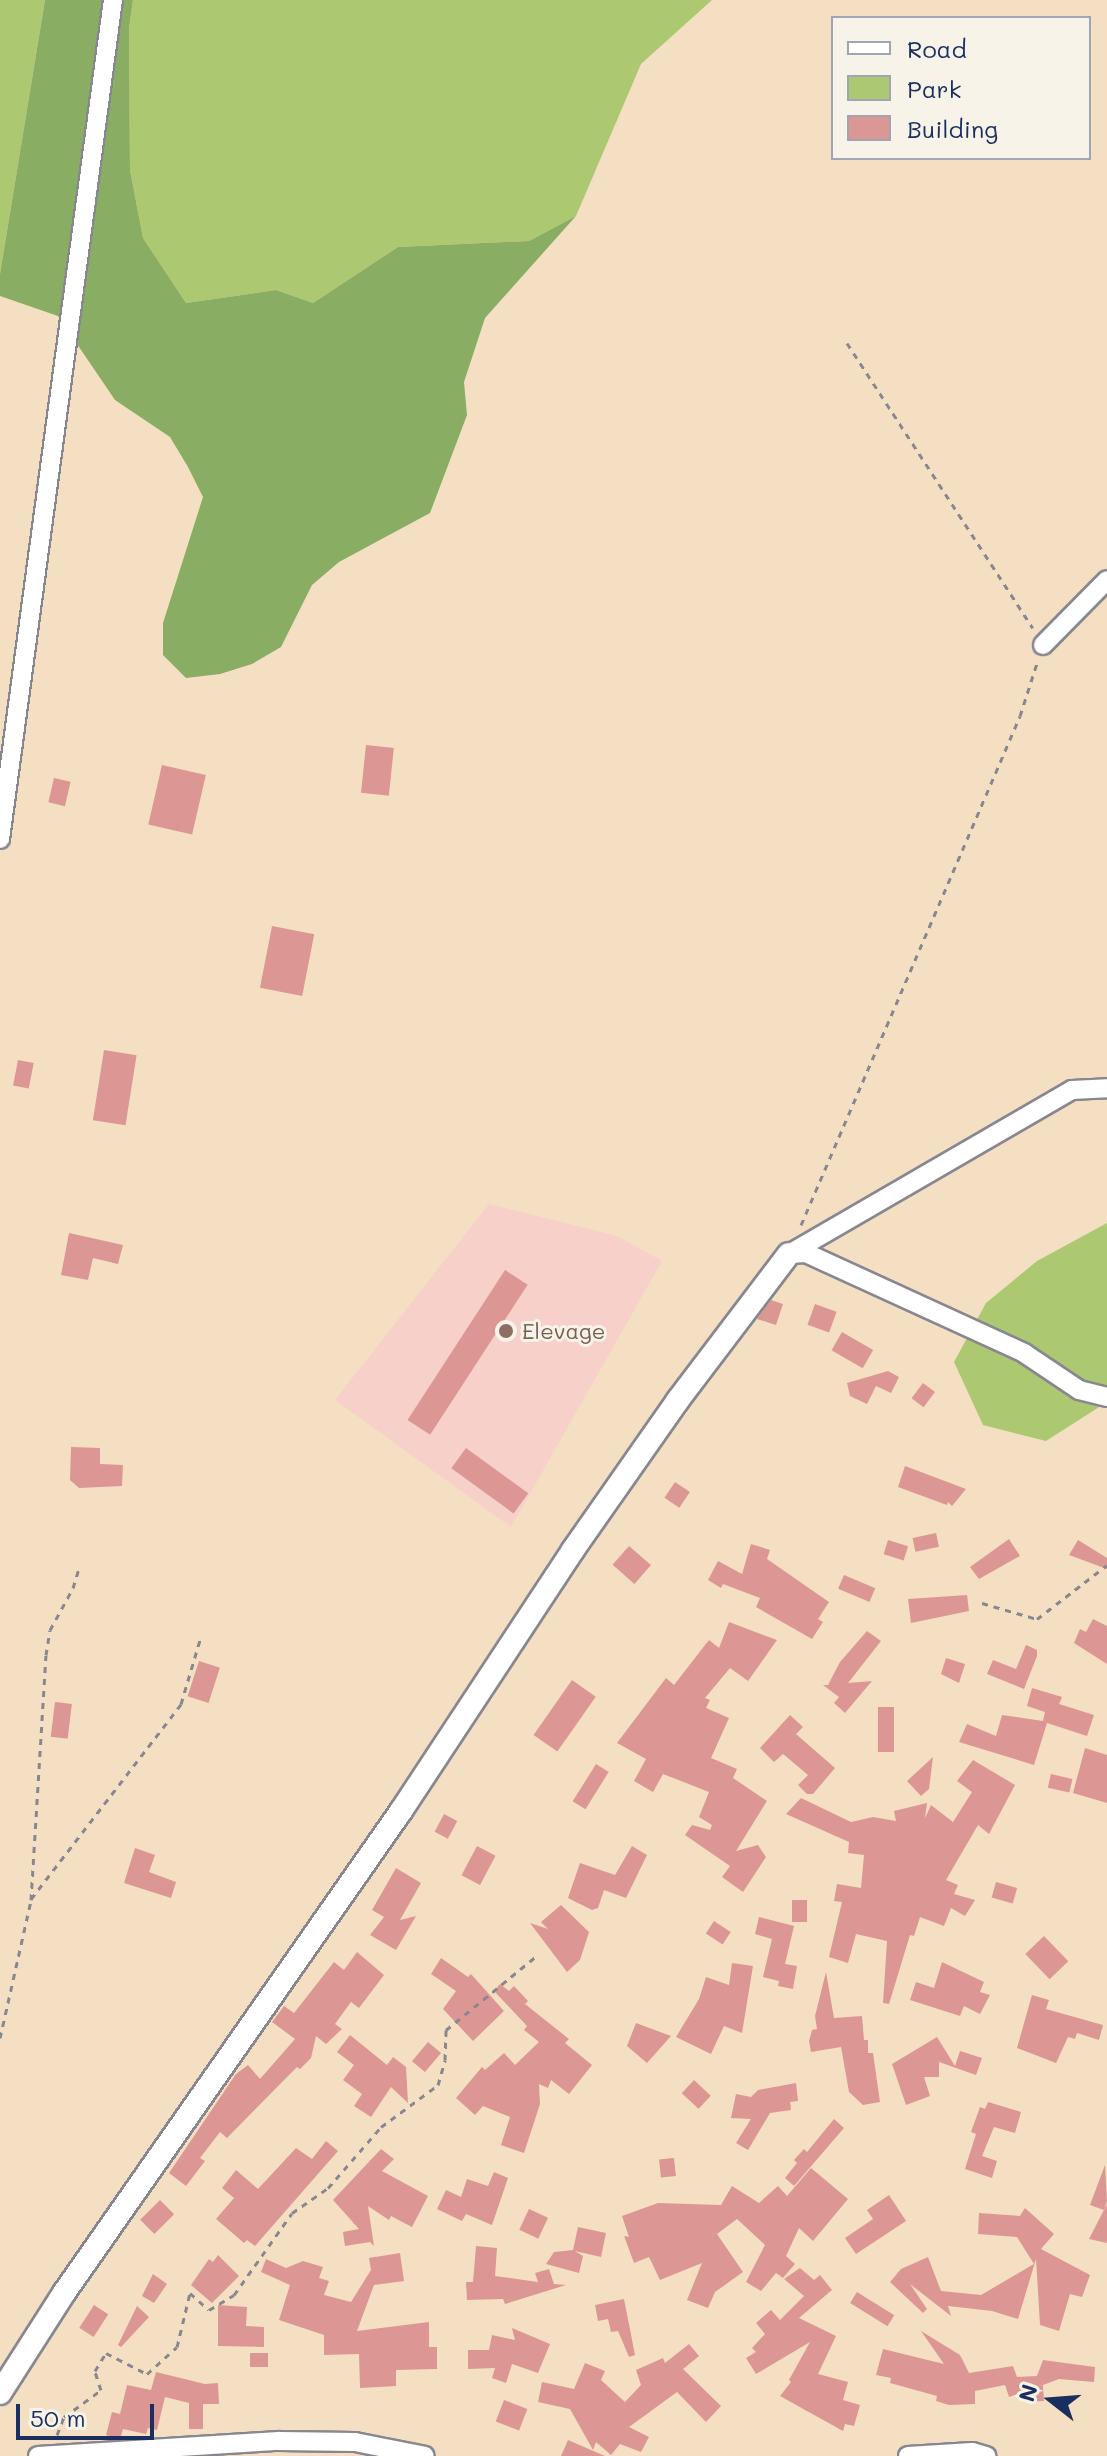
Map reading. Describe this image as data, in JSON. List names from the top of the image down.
{
  "places": ["Elevage"],
  "legend": ["Road", "Park", "Building"],
  "scale_bar": "50 m",
  "north": "left"
}
